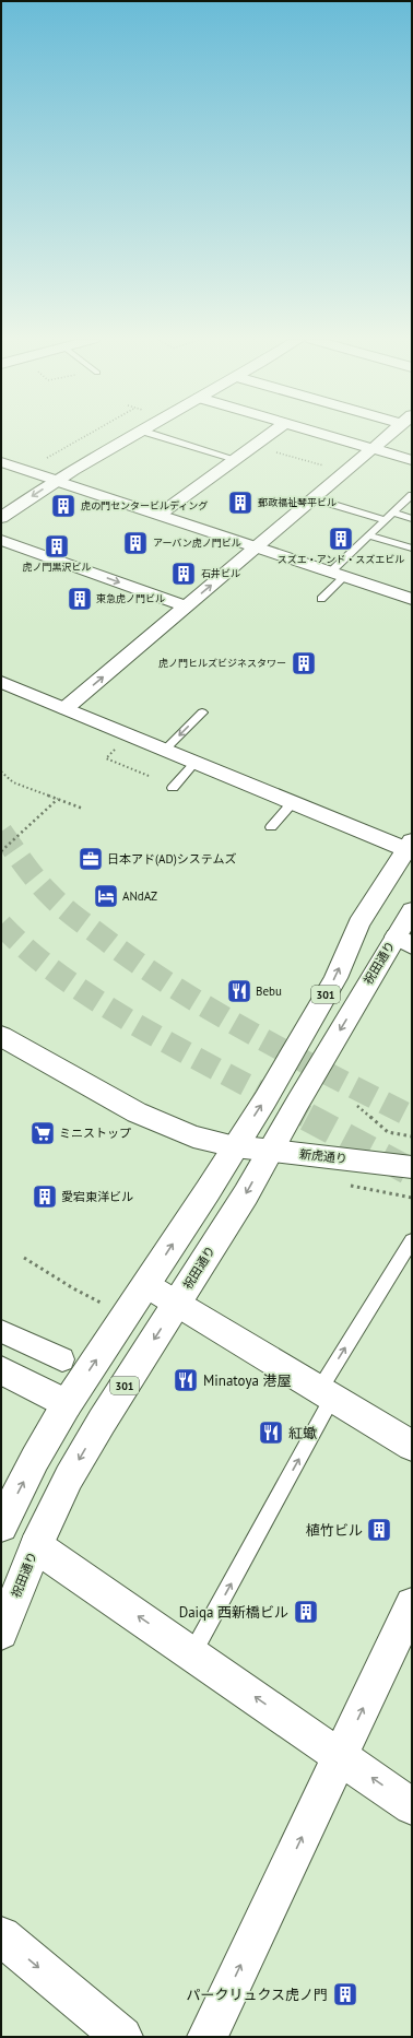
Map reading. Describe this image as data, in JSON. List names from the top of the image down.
{
  "streets": {
    "main road": ["祝田通り", "301", "新虎通り"]
  },
  "crossings": [
    ["祝田通り", "新虎通り"],
    ["301", "新虎通り"]
  ],
  "places": {
    "building": [
      "郵政福祉琴平ビル",
      "虎の門センタービルディング",
      "スズエ・アンド・スズエビル",
      "アーバン虎ノ門ビル",
      "虎ノ門黒沢ビル",
      "石井ビル",
      "東急虎ノ門ビル",
      "虎ノ門ヒルズビジネスタワー",
      "愛宕東洋ビル",
      "植竹ビル",
      "Daiqa 西新橋ビル",
      "パークリュクス虎ノ門"
    ],
    "office": ["日本アド(AD)システムズ"],
    "hotel": ["ANdAZ"],
    "restaurant": ["Bebu", "Minatoya 港屋", "紅蠍"],
    "supermarket": ["ミニストップ"]
  }
}
